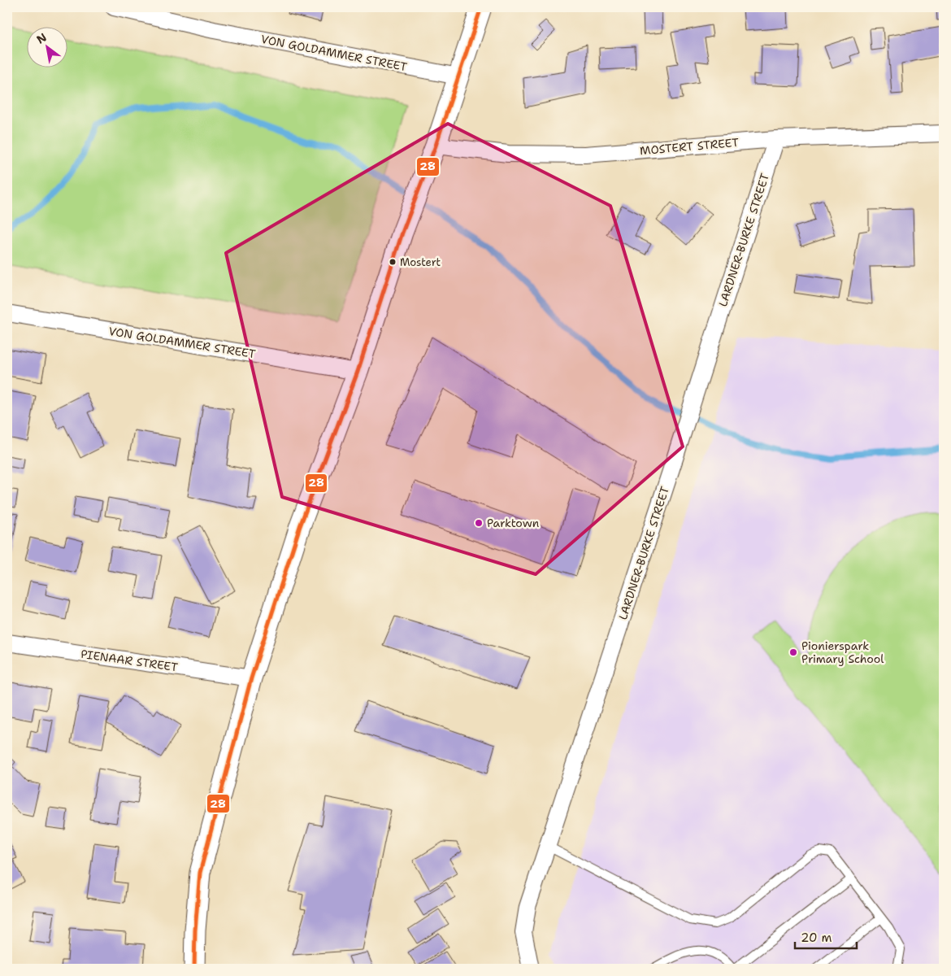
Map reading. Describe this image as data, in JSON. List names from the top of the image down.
{
  "streets": {
    "street": [
      "VON GOLDAMMER STREET",
      "MOSTERT STREET",
      "LARDNER-BURKE STREET",
      "PIENAAR STREET"
    ]
  },
  "crossings": [
    ["MOSTERT STREET", "LARDNER-BURKE STREET"]
  ],
  "places": ["Mostert", "Parktown", "Pionierspark Primary School"],
  "lines": ["transit line 28"],
  "scale_bar": "20 m",
  "north": "top left"
}
